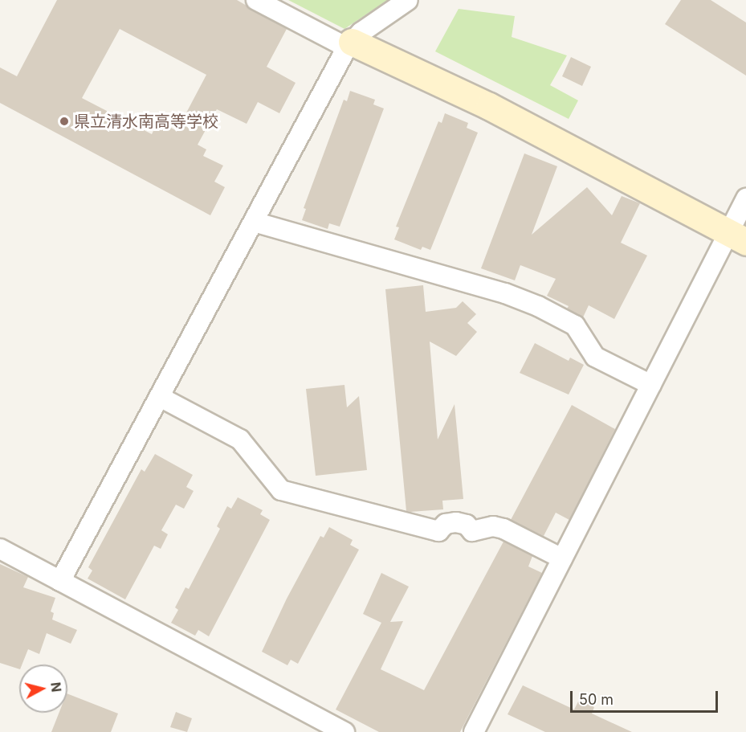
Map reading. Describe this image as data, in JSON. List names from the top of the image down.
{
  "places": ["県立清水南高等学校"],
  "scale_bar": "50 m",
  "north": "right"
}
